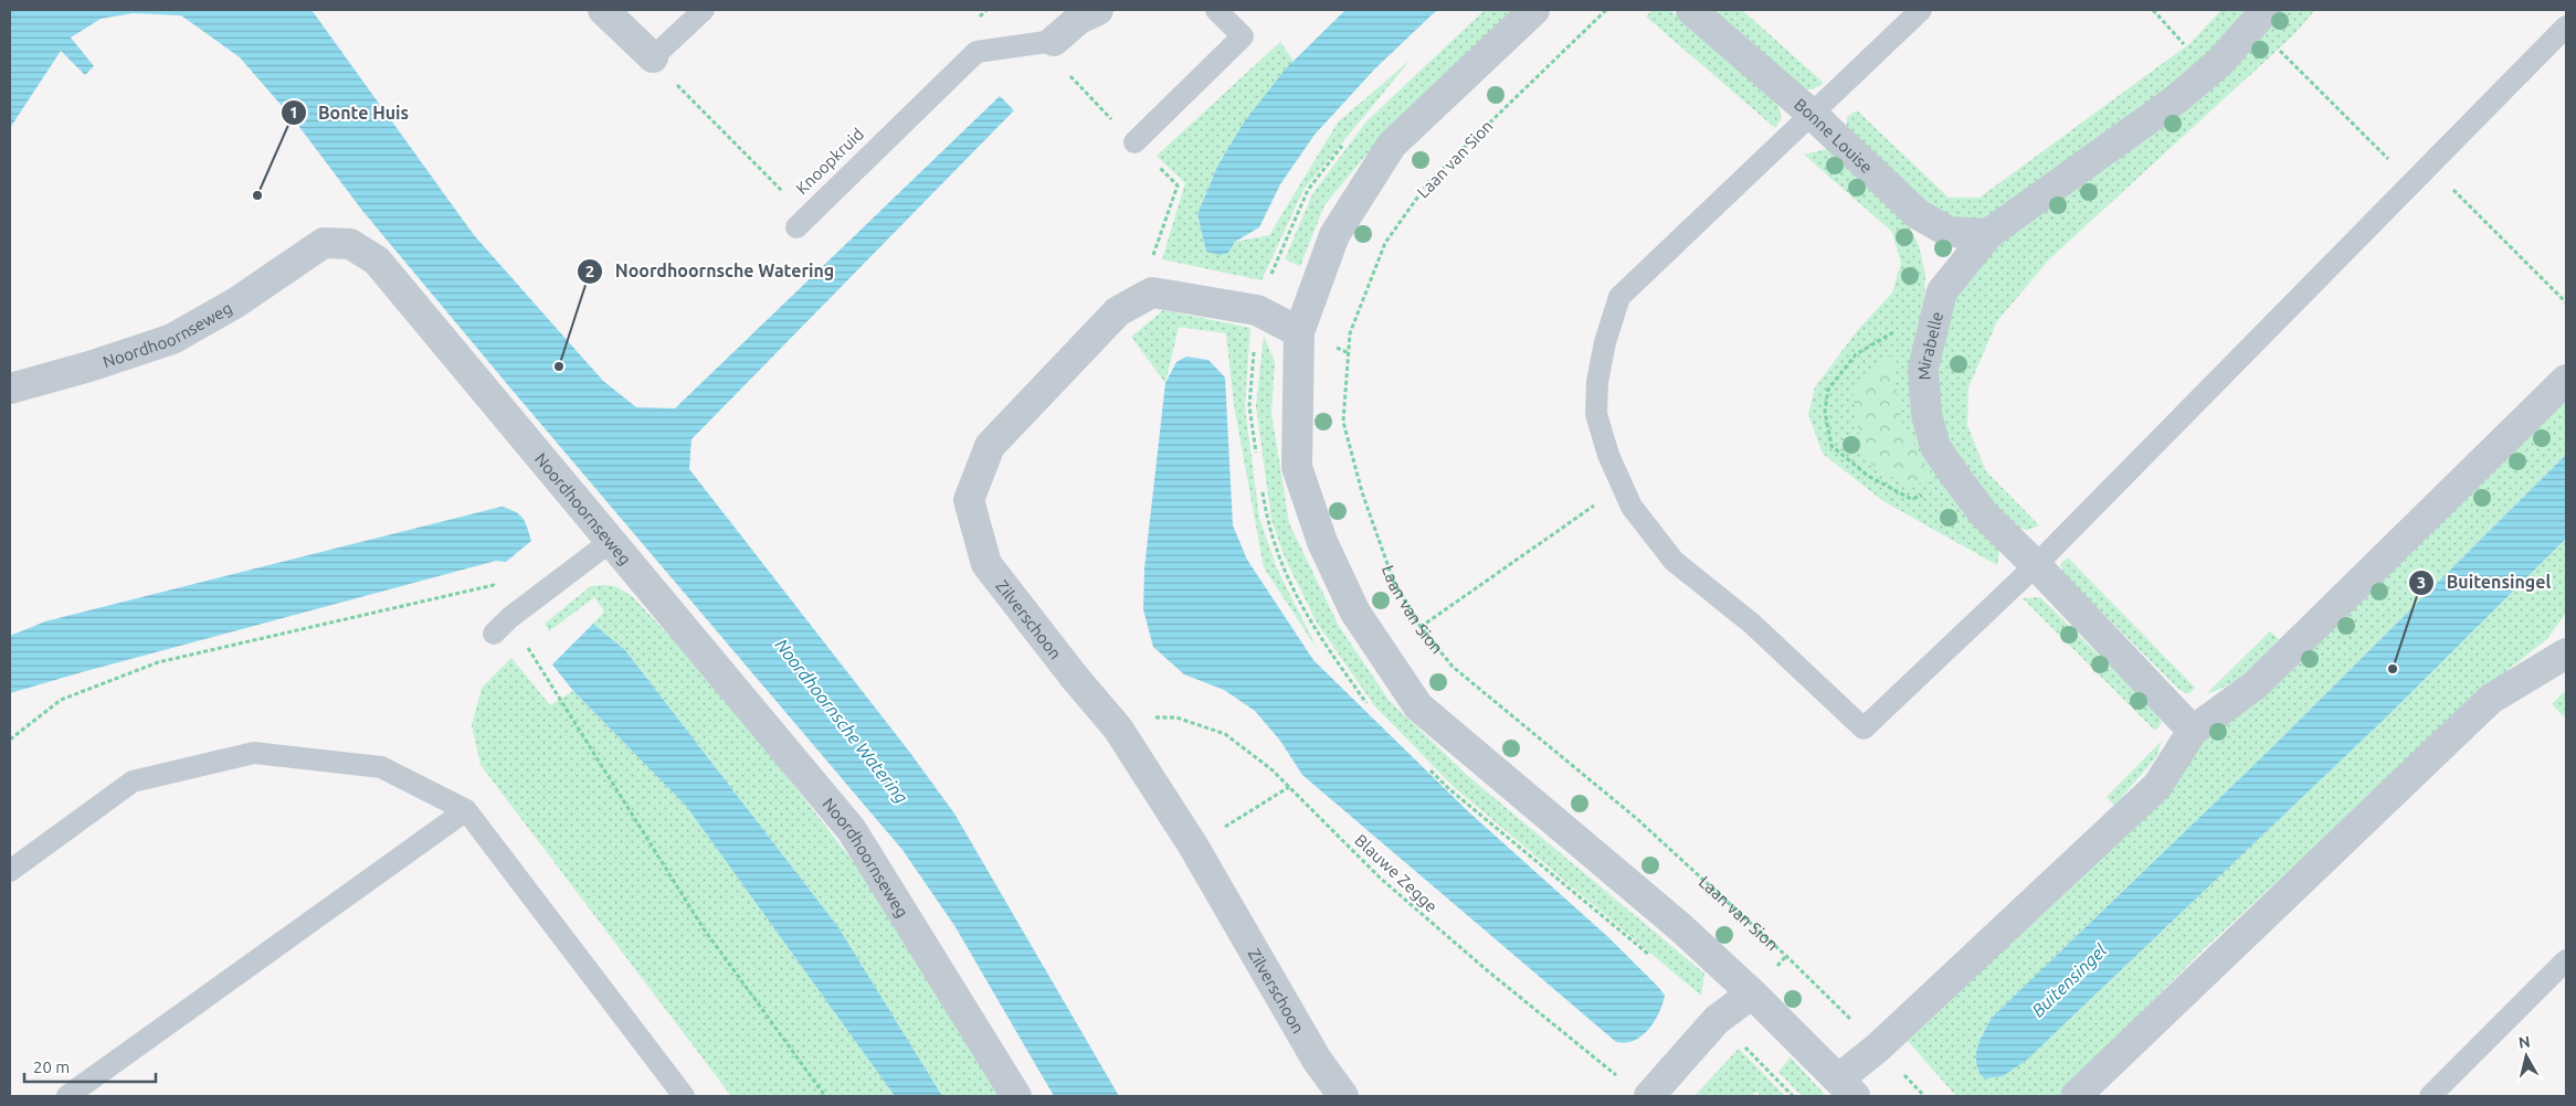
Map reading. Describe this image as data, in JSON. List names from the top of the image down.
{
  "streets": {
    "street": [
      "Bonne Louise",
      "Noordhoornseweg",
      "Mirabelle",
      "Zilverschoon"
    ],
    "path": ["Laan van Sion", "Knoopkruid", "Blauwe Zegge"]
  },
  "crossings": [
    ["Bonne Louise", "Mirabelle"],
    ["Zilverschoon", "Blauwe Zegge"]
  ],
  "water": ["Noordhoornsche Watering", "Buitensingel"],
  "places": ["Bonte Huis", "Noordhoornsche Watering", "Buitensingel"],
  "scale_bar": "20 m",
  "north": "top"
}
